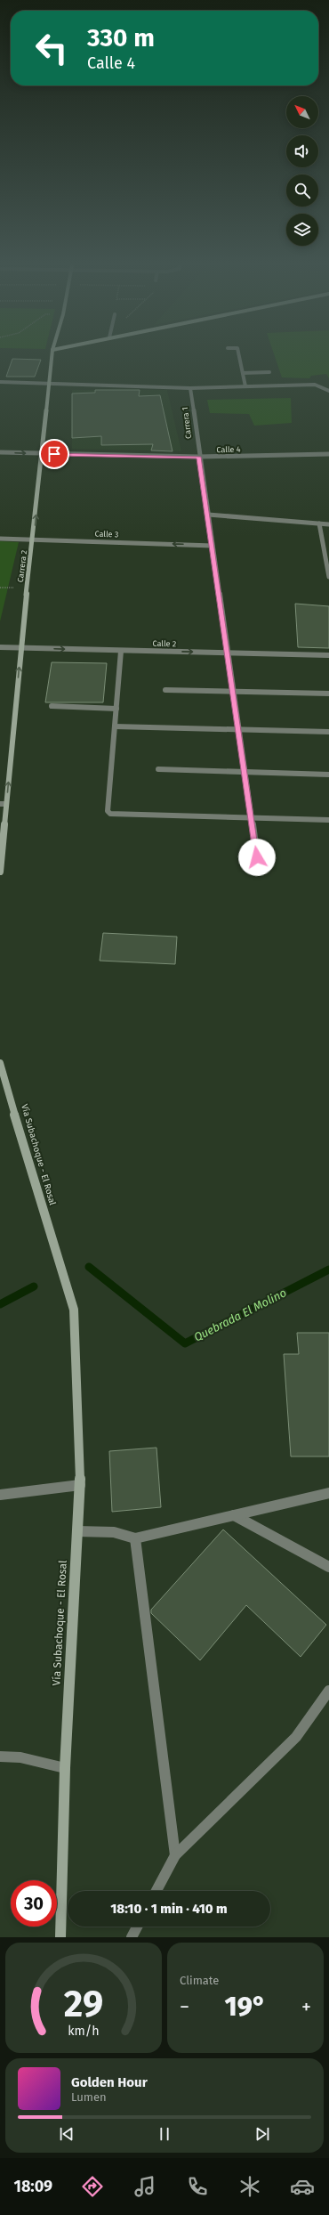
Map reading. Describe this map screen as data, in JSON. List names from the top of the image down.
{
  "streets": {
    "street": [
      "Carrera 1",
      "Calle 4",
      "Calle 3",
      "Carrera 2",
      "Calle 2",
      "Vía Subachoque - El Rosal"
    ]
  },
  "crossings": [
    ["Carrera 1", "Calle 4"],
    ["Carrera 1", "Calle 3"],
    ["Carrera 1", "Calle 2"],
    ["Calle 4", "Carrera 2"],
    ["Calle 3", "Carrera 2"],
    ["Carrera 2", "Calle 2"]
  ],
  "one_way": ["Calle 3", "Carrera 2"],
  "water": ["Quebrada El Molino"],
  "north": "top left",
  "page": {
    "turn": ["330 m", "Calle 4"],
    "limit": "30",
    "trip": "18:10 · 1 min · 410 m",
    "tile": "Climate",
    "heat": ["−", "19°", "+"],
    "song": ["Golden Hour", "Lumen"],
    "tabs": "18:09",
    "gauge": ["29", "km/h"]
  }
}
